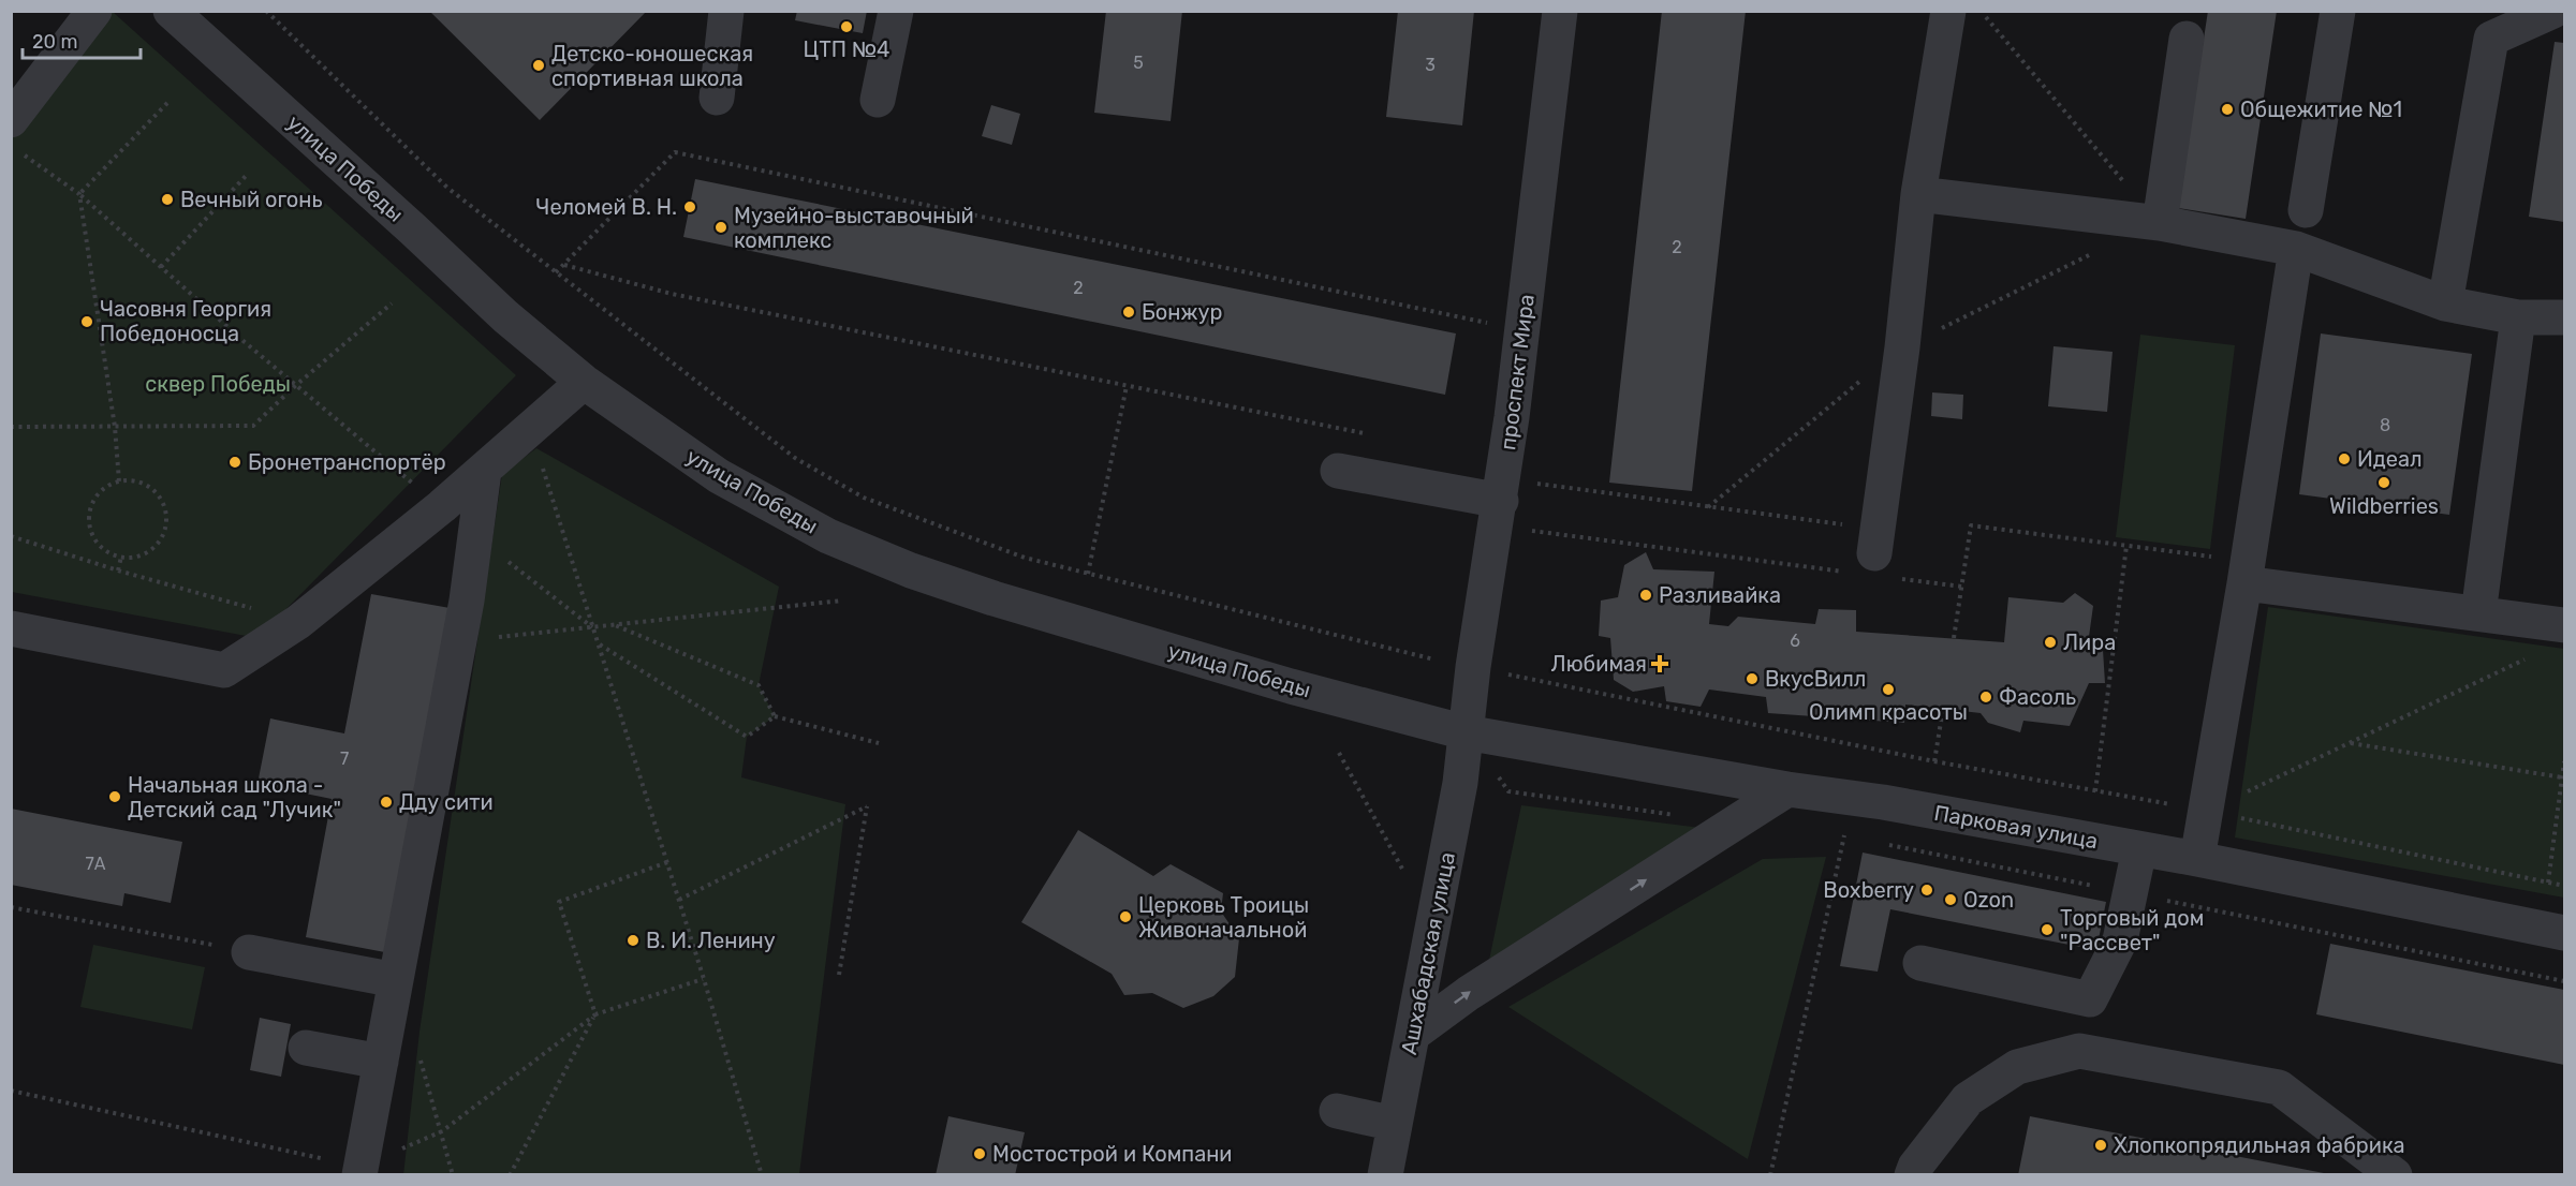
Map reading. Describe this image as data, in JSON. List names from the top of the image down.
{
  "streets": {
    "street": [
      "улица Победы",
      "проспект Мира",
      "Парковая улица",
      "Ашхабадская улица"
    ]
  },
  "crossings": [
    ["улица Победы", "проспект Мира"],
    ["улица Победы", "Парковая улица"],
    ["улица Победы", "Ашхабадская улица"],
    ["проспект Мира", "Парковая улица"],
    ["проспект Мира", "Ашхабадская улица"],
    ["Парковая улица", "Ашхабадская улица"]
  ],
  "parks": ["сквер Победы"],
  "places": {
    "other": [
      "ЦТП №4",
      "Детско-юношеская спортивная школа",
      "Общежитие №1",
      "Вечный огонь",
      "Челомей В. Н.",
      "Музейно-выставочный комплекс",
      "Бонжур",
      "Часовня Георгия Победоносца",
      "Идеал",
      "Бронетранспортёр",
      "Wildberries",
      "Разливайка",
      "Лира",
      "ВкусВилл",
      "Олимп красоты",
      "Фасоль",
      "Начальная школа - Детский сад \"Лучик\"",
      "Дду сити",
      "Boxberry",
      "Ozon",
      "Церковь Троицы Живоначальной",
      "Торговый дом \"Рассвет\"",
      "В. И. Ленину",
      "Хлопкопрядильная фабрика",
      "Мостострой и Компани"
    ],
    "health": ["Любимая"]
  },
  "house_numbers": [
    "5",
    "3",
    "2",
    "2",
    "8",
    "6",
    "7",
    "7А"
  ],
  "scale_bar": "20 m"
}
